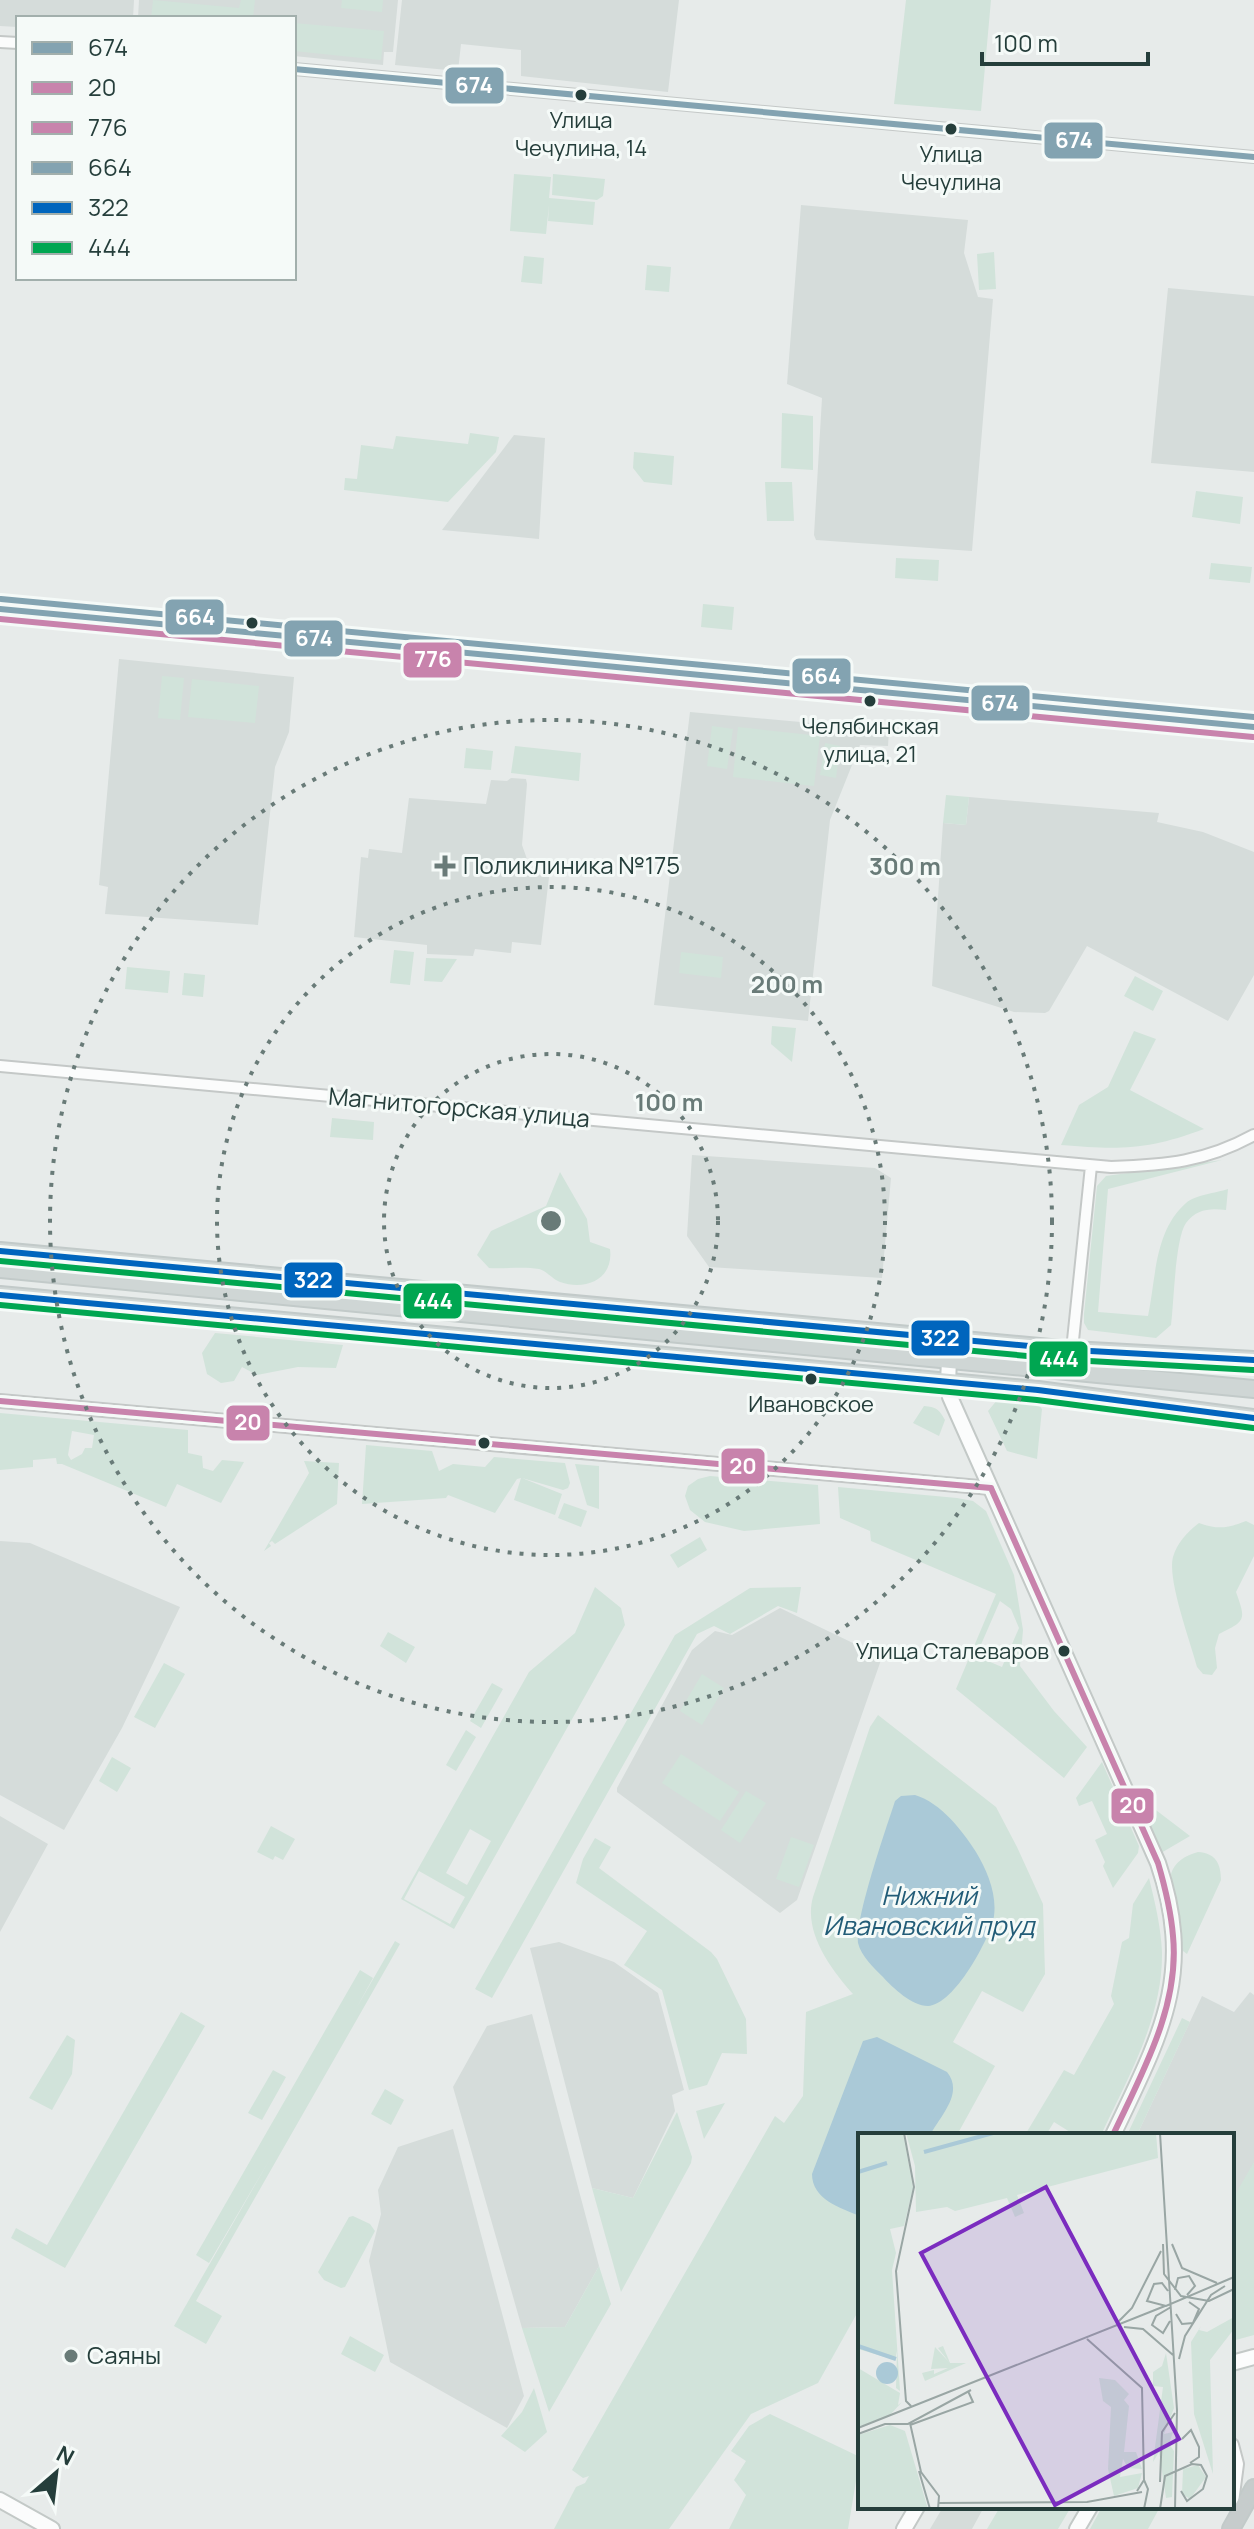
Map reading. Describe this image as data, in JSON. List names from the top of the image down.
{
  "streets": {
    "street": ["Магнитогорская улица"]
  },
  "water": ["Нижний Ивановский пруд"],
  "places": {
    "other": [
      "Улица Чечулина, 14",
      "Улица Чечулина",
      "Челябинская улица, 21",
      "Ивановское",
      "Улица Сталеваров",
      "Саяны"
    ],
    "health": ["Поликлиника №175"]
  },
  "lines": [
    "transit line 674",
    "transit line 664",
    "transit line 776",
    "transit line 322",
    "transit line 444",
    "transit line 20"
  ],
  "legend": [
    "674",
    "20",
    "776",
    "664",
    "322",
    "444"
  ],
  "scale_bar": "100 m",
  "north": "top right",
  "rings": ["300 m", "200 m", "100 m"]
}
